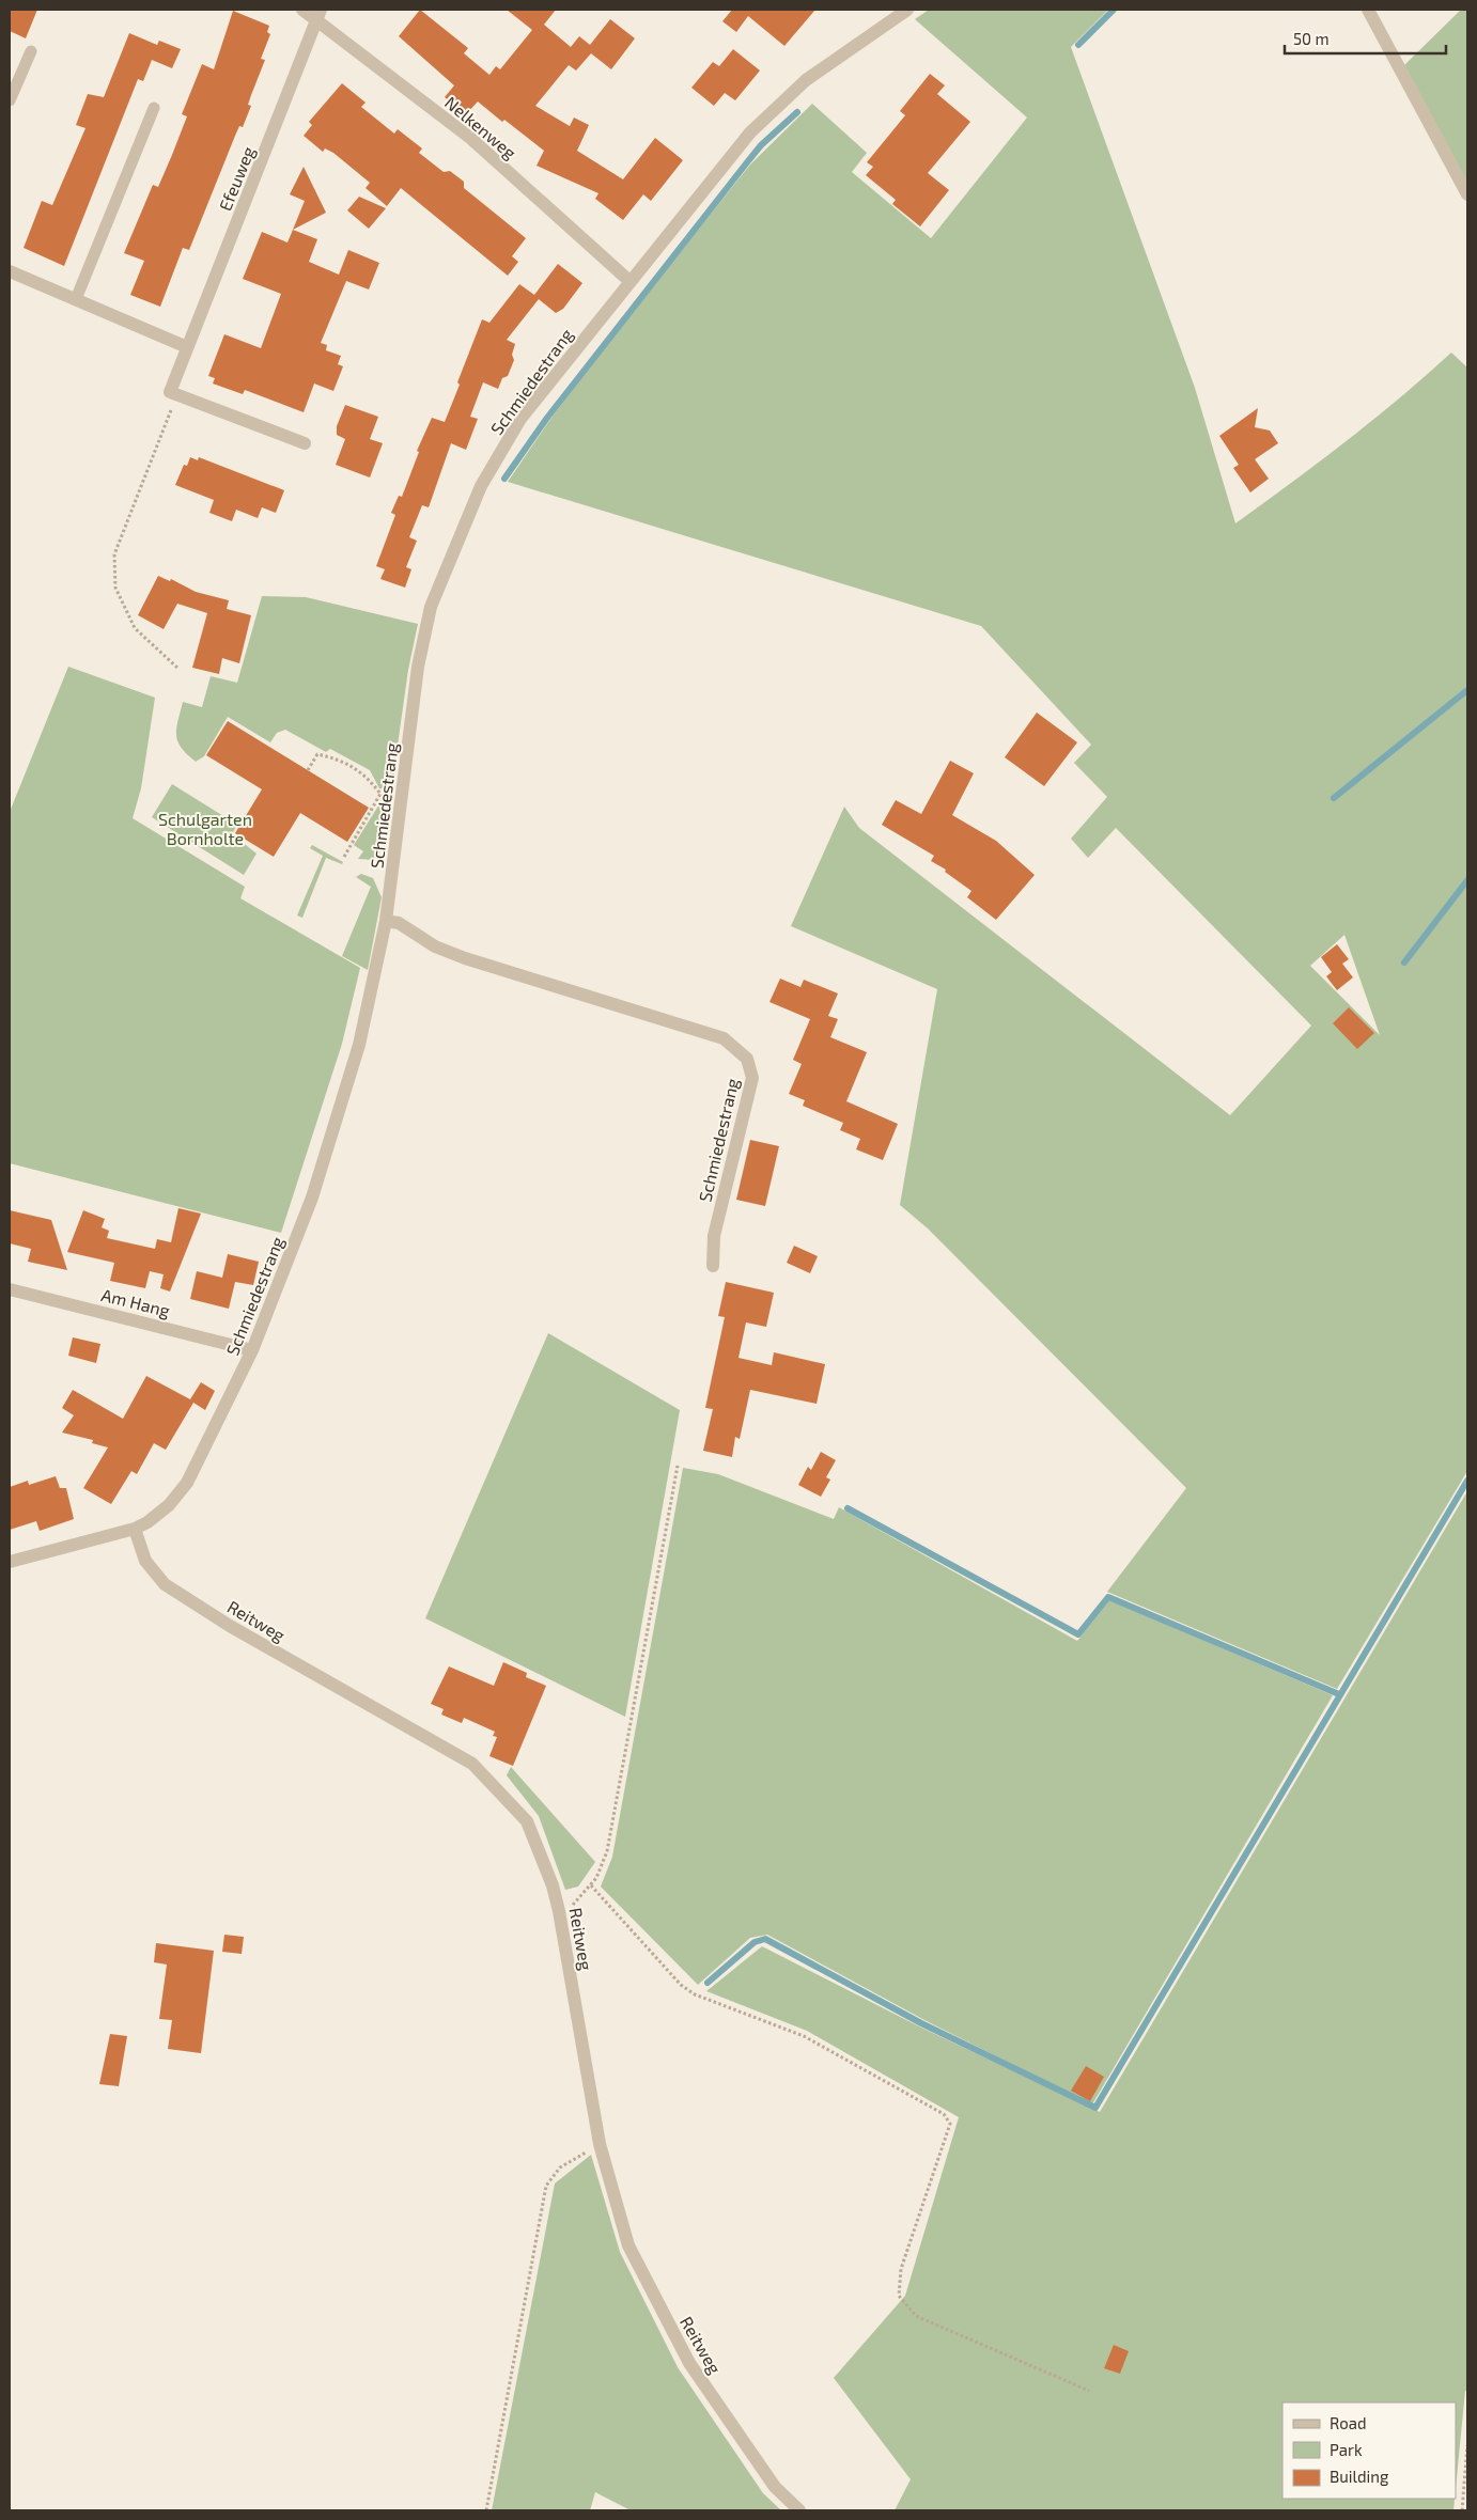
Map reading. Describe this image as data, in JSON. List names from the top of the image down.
{
  "streets": {
    "street": [
      "Nelkenweg",
      "Efeuweg",
      "Schmiedestrang",
      "Am Hang",
      "Reitweg"
    ]
  },
  "crossings": [
    ["Nelkenweg", "Efeuweg"],
    ["Nelkenweg", "Schmiedestrang"],
    ["Schmiedestrang", "Am Hang"],
    ["Schmiedestrang", "Reitweg"]
  ],
  "parks": ["Schulgarten Bornholte"],
  "legend": ["Road", "Park", "Building"],
  "scale_bar": "50 m"
}
